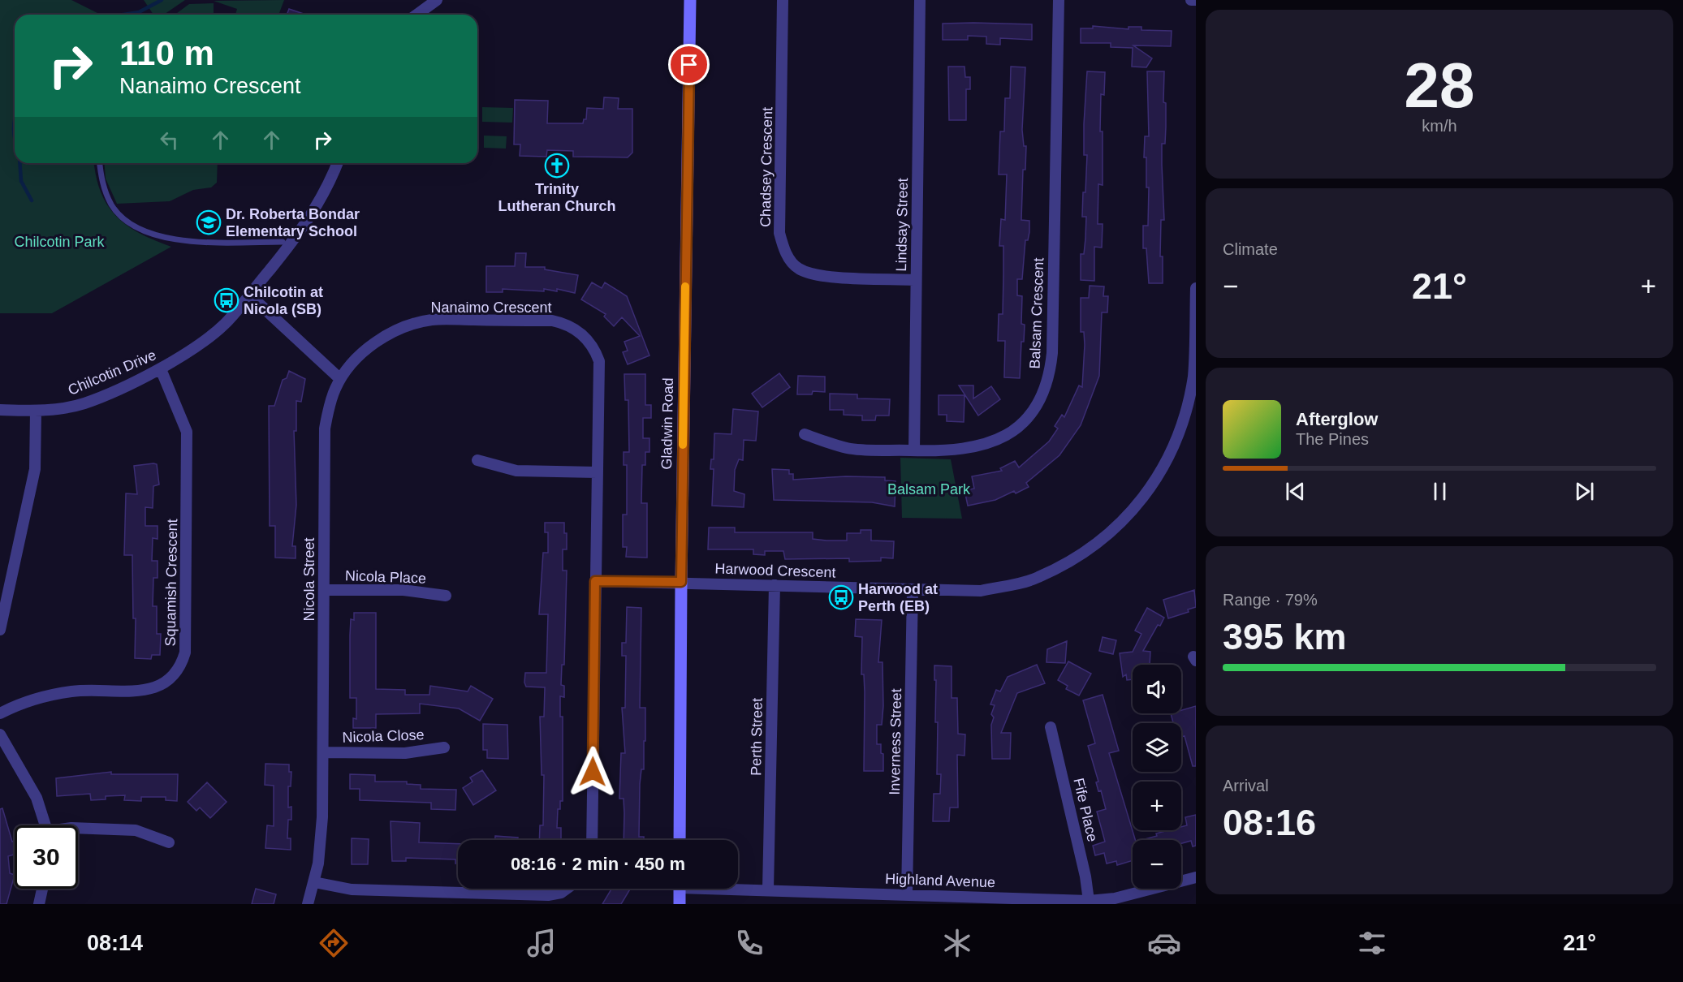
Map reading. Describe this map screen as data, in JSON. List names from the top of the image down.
{
  "streets": {
    "main road": ["Gladwin Road"],
    "street": [
      "Chadsey Crescent",
      "Lindsay Street",
      "Nanaimo Crescent",
      "Balsam Crescent",
      "Chilcotin Drive",
      "Harwood Crescent",
      "Nicola Place",
      "Nicola Street",
      "Squamish Crescent",
      "Nicola Close",
      "Perth Street",
      "Inverness Street",
      "Fife Place",
      "Highland Avenue"
    ]
  },
  "crossings": [
    ["Chadsey Crescent", "Lindsay Street"],
    ["Lindsay Street", "Balsam Crescent"],
    ["Nanaimo Crescent", "Nicola Street"],
    ["Chilcotin Drive", "Squamish Crescent"],
    ["Gladwin Road", "Harwood Crescent"],
    ["Harwood Crescent", "Perth Street"],
    ["Harwood Crescent", "Inverness Street"],
    ["Nicola Place", "Nicola Street"],
    ["Nicola Street", "Nicola Close"],
    ["Perth Street", "Highland Avenue"],
    ["Inverness Street", "Highland Avenue"],
    ["Fife Place", "Highland Avenue"]
  ],
  "parks": ["Chilcotin Park", "Balsam Park"],
  "places": {
    "church": ["Trinity Lutheran Church"],
    "school or university": ["Dr. Roberta Bondar Elementary School"],
    "bus stop": ["Chilcotin at Nicola (SB)", "Harwood at Perth (EB)"]
  },
  "page": {
    "tile": [
      ["28", "km/h"],
      "Climate",
      ["Range · 79%", "395 km"],
      ["Arrival", "08:16"]
    ],
    "turn": ["110 m", "Nanaimo Crescent"],
    "heat": ["−", "21°", "+"],
    "song": ["Afterglow", "The Pines"],
    "map_buttons": ["+", "−"],
    "limit": "30",
    "trip": "08:16 · 2 min · 450 m",
    "tabs": ["08:14", "21°"]
  }
}
